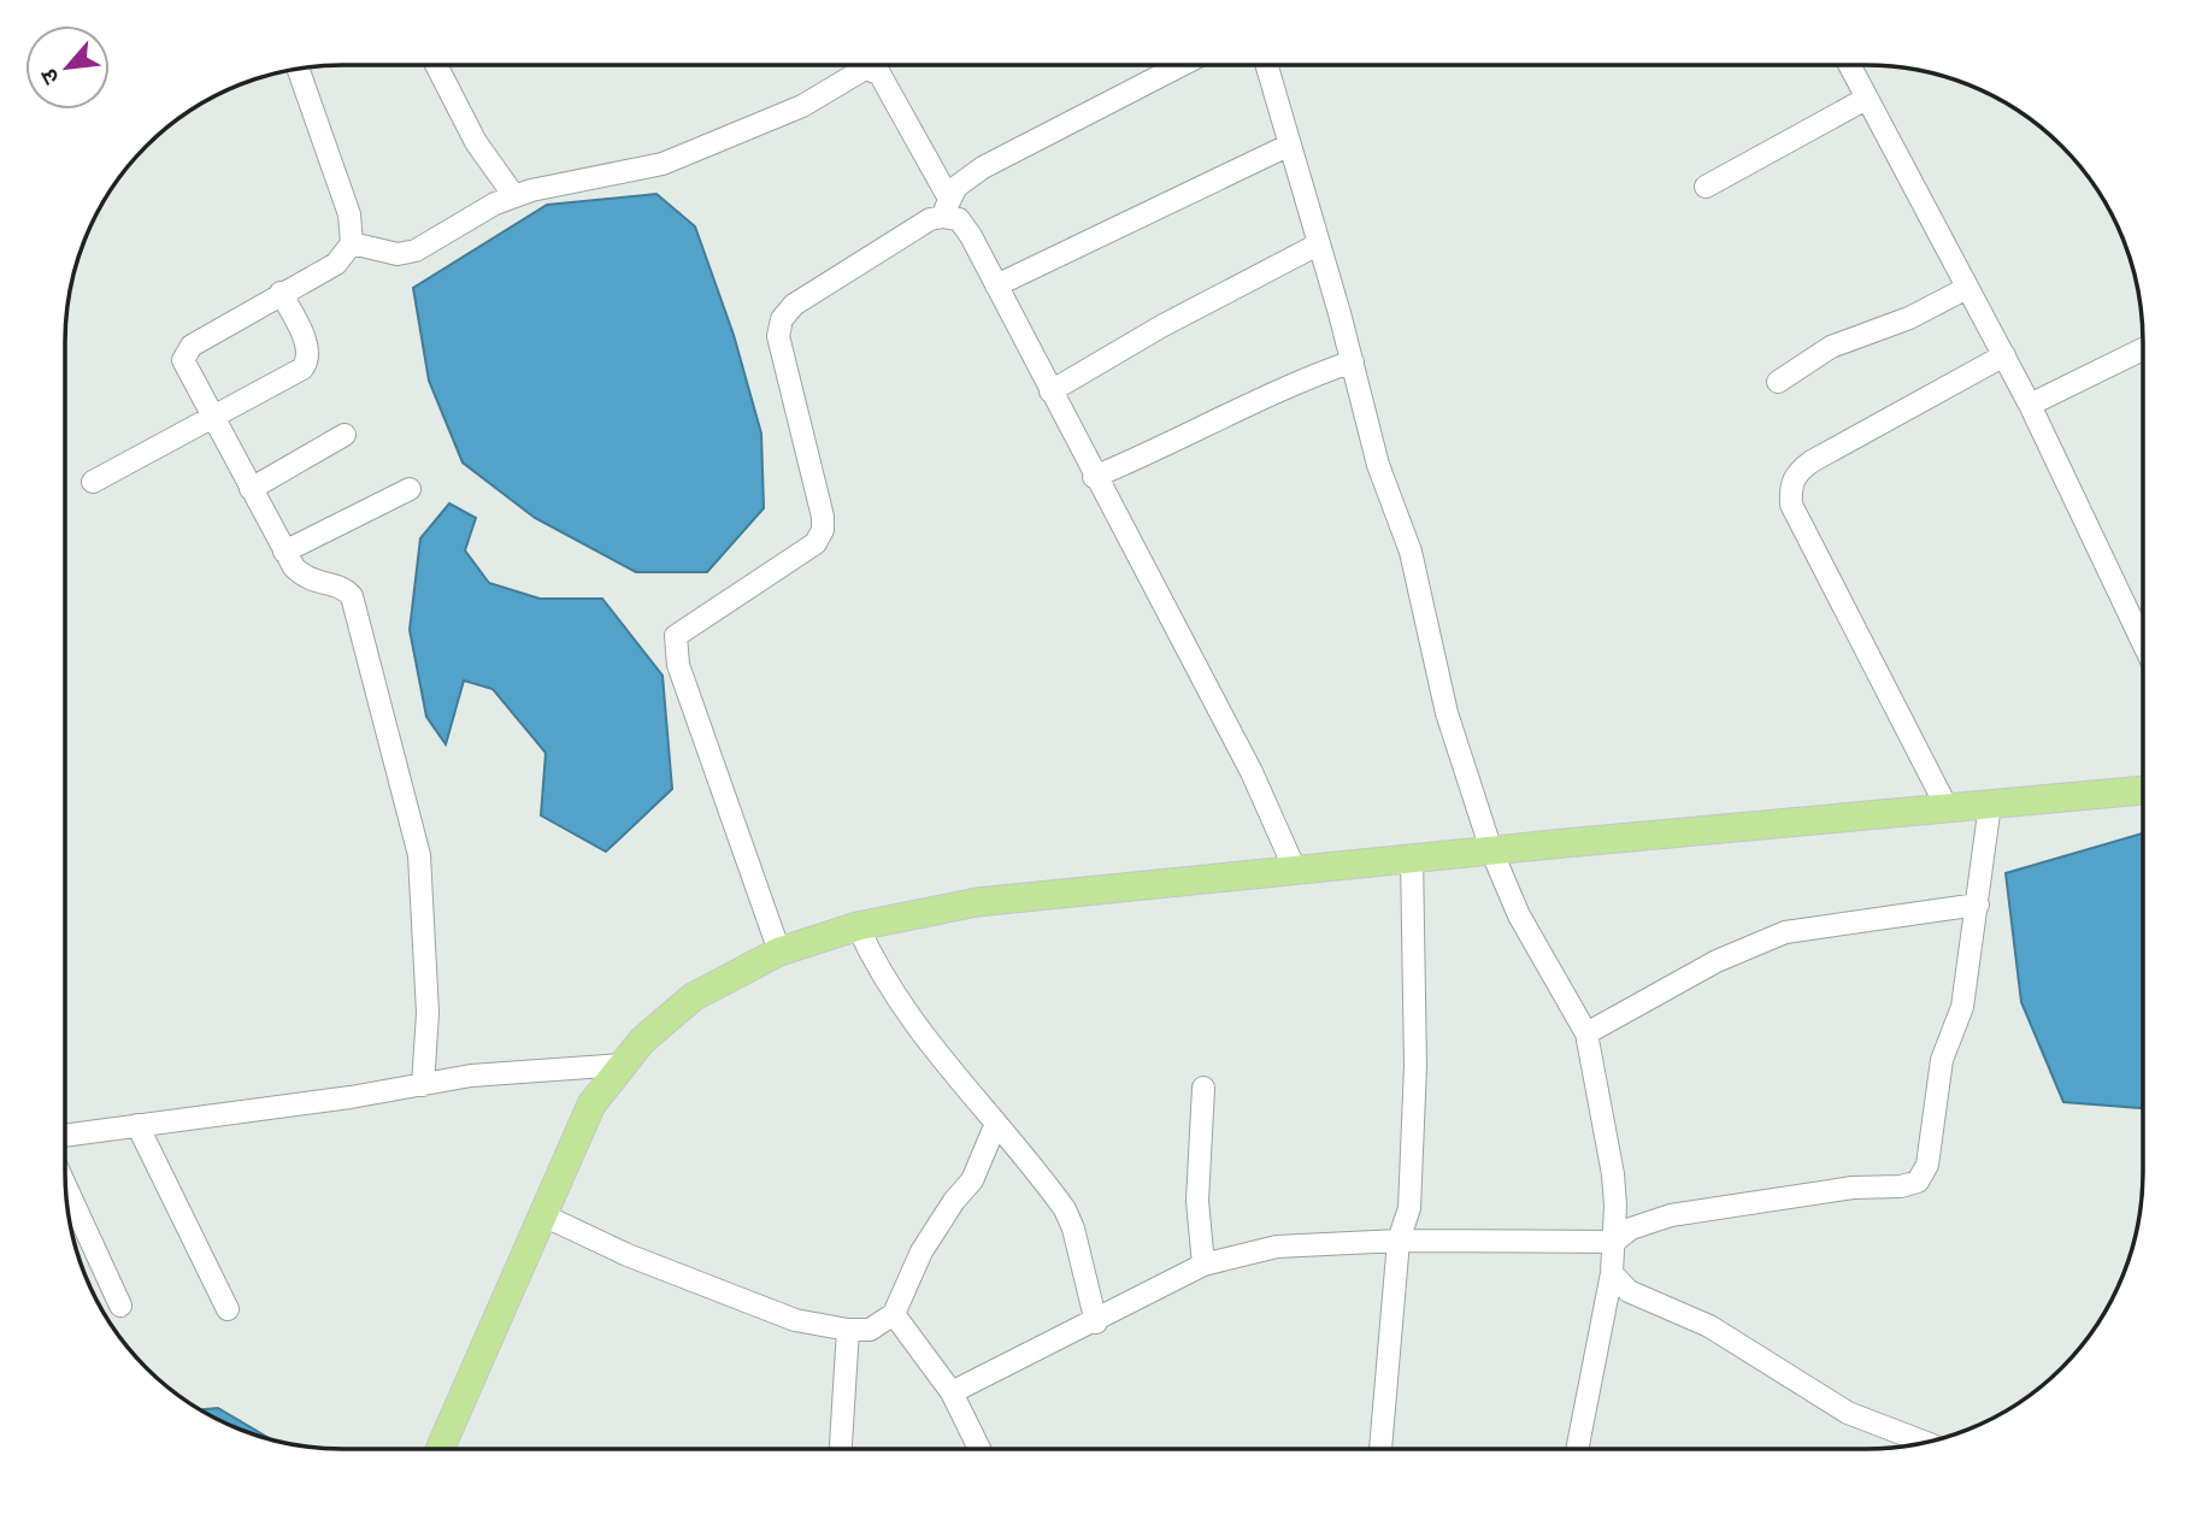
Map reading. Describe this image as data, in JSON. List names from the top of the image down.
{
  "north": "bottom left"
}
